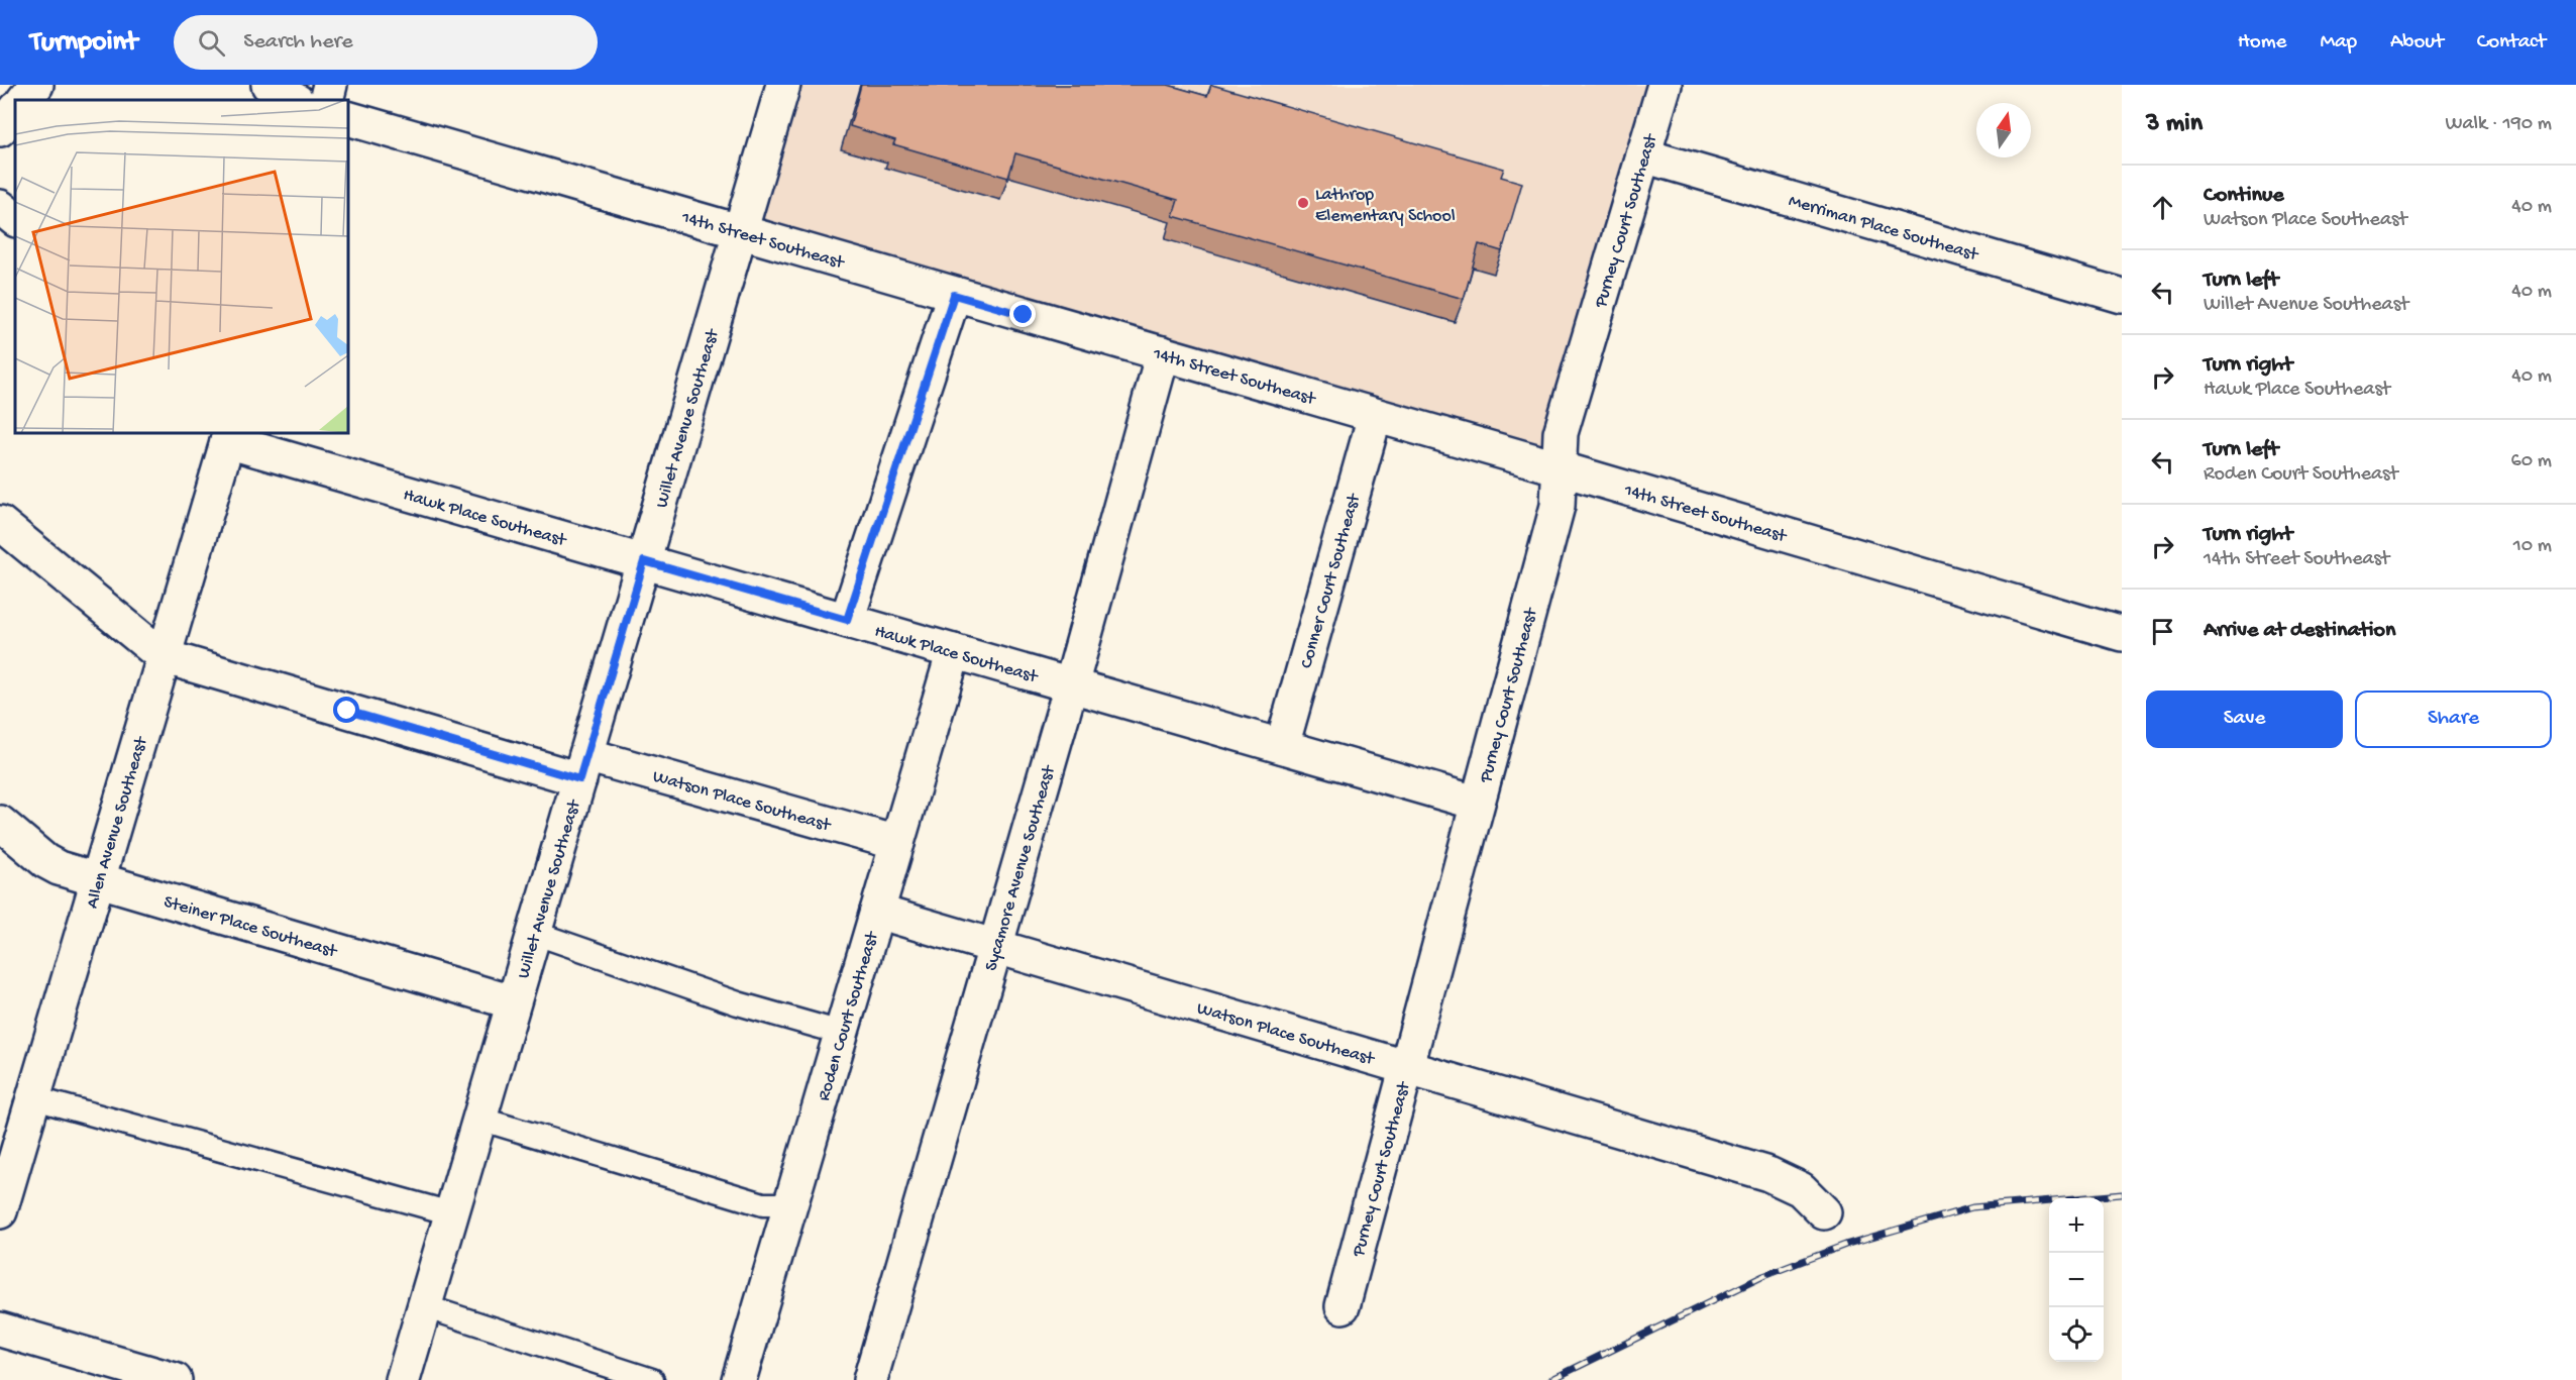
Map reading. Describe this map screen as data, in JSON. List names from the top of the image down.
{
  "streets": {
    "street": [
      "Purney Court Southeast",
      "Merriman Place Southeast",
      "14th Street Southeast",
      "Willet Avenue Southeast",
      "Hawk Place Southeast",
      "Conner Court Southeast",
      "Watson Place Southeast",
      "Allen Avenue Southeast",
      "Sycamore Avenue Southeast",
      "Steiner Place Southeast",
      "Roden Court Southeast"
    ]
  },
  "crossings": [
    ["Purney Court Southeast", "Merriman Place Southeast"],
    ["Purney Court Southeast", "14th Street Southeast"],
    ["Purney Court Southeast", "Hawk Place Southeast"],
    ["Purney Court Southeast", "Watson Place Southeast"],
    ["14th Street Southeast", "Willet Avenue Southeast"],
    ["14th Street Southeast", "Conner Court Southeast"],
    ["14th Street Southeast", "Sycamore Avenue Southeast"],
    ["Willet Avenue Southeast", "Hawk Place Southeast"],
    ["Willet Avenue Southeast", "Watson Place Southeast"],
    ["Willet Avenue Southeast", "Steiner Place Southeast"],
    ["Hawk Place Southeast", "Conner Court Southeast"],
    ["Hawk Place Southeast", "Allen Avenue Southeast"],
    ["Hawk Place Southeast", "Sycamore Avenue Southeast"],
    ["Hawk Place Southeast", "Roden Court Southeast"],
    ["Watson Place Southeast", "Allen Avenue Southeast"],
    ["Watson Place Southeast", "Sycamore Avenue Southeast"],
    ["Watson Place Southeast", "Roden Court Southeast"],
    ["Allen Avenue Southeast", "Steiner Place Southeast"]
  ],
  "places": ["Lathrop Elementary School"],
  "north": "top",
  "page": {
    "header": "Turnpoint",
    "search": "Search here",
    "nav": [
      "Home",
      "Map",
      "About",
      "Contact"
    ],
    "heading": ["3 min", "Walk · 190 m"],
    "list": [
      ["Continue", "Watson Place Southeast", "40 m"],
      ["Turn left", "Willet Avenue Southeast", "40 m"],
      ["Turn right", "Hawk Place Southeast", "40 m"],
      ["Turn left", "Roden Court Southeast", "60 m"],
      ["Turn right", "14th Street Southeast", "10 m"],
      "Arrive at destination"
    ],
    "buttons": ["Save", "Share"],
    "map_buttons": ["+", "−"]
  }
}
